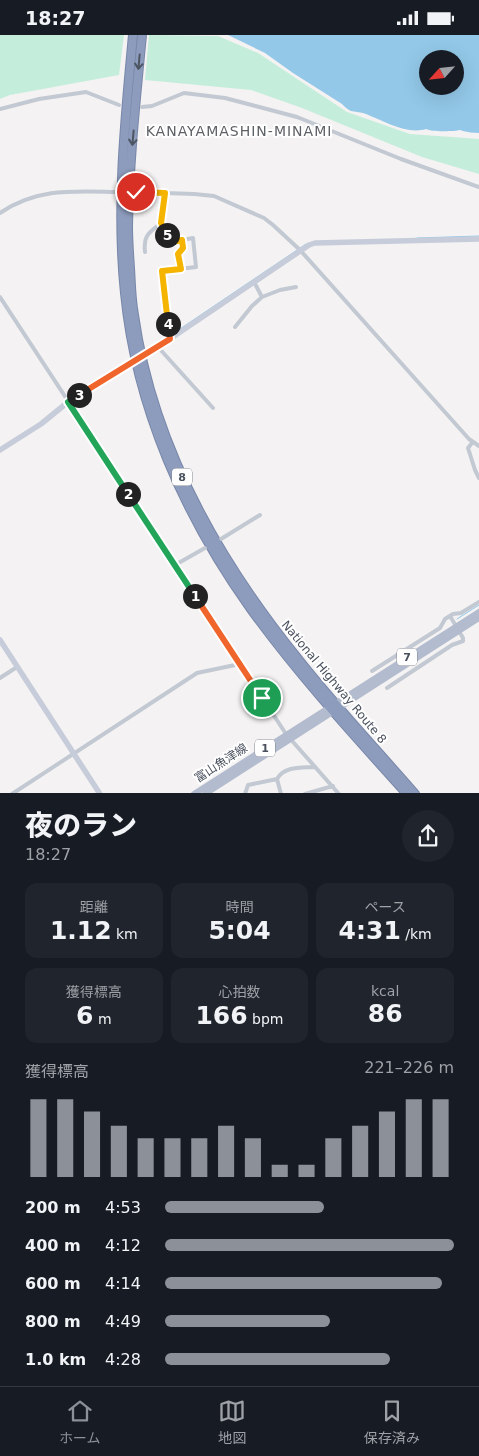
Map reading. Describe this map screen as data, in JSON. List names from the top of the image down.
{
  "streets": {
    "highway": ["8", "National Highway Route 8"],
    "main road": ["7", "1", "富山魚津線"]
  },
  "crossings": [
    ["7", "National Highway Route 8"],
    ["7", "富山魚津線"],
    ["National Highway Route 8", "富山魚津線"]
  ],
  "districts": ["KANAYAMASHIN-MINAMI"],
  "north": "bottom left",
  "page": {
    "status": "18:27",
    "pins": [
      "5",
      "4",
      "3",
      "2",
      "1"
    ],
    "heading": ["夜のラン", "18:27"],
    "stats": [
      ["距離", "1.12 km"],
      ["時間", "5:04"],
      ["ペース", "4:31 /km"],
      ["獲得標高", "6 m"],
      ["心拍数", "166 bpm"],
      ["kcal", "86"]
    ],
    "chart": ["獲得標高", "221–226 m"],
    "list": [
      {
        "name": "200 m",
        "note": "4:53"
      },
      {
        "name": "400 m",
        "note": "4:12"
      },
      {
        "name": "600 m",
        "note": "4:14"
      },
      {
        "name": "800 m",
        "note": "4:49"
      },
      {
        "name": "1.0 km",
        "note": "4:28"
      }
    ],
    "tabs": ["ホーム", "地図", "保存済み"]
  }
}
